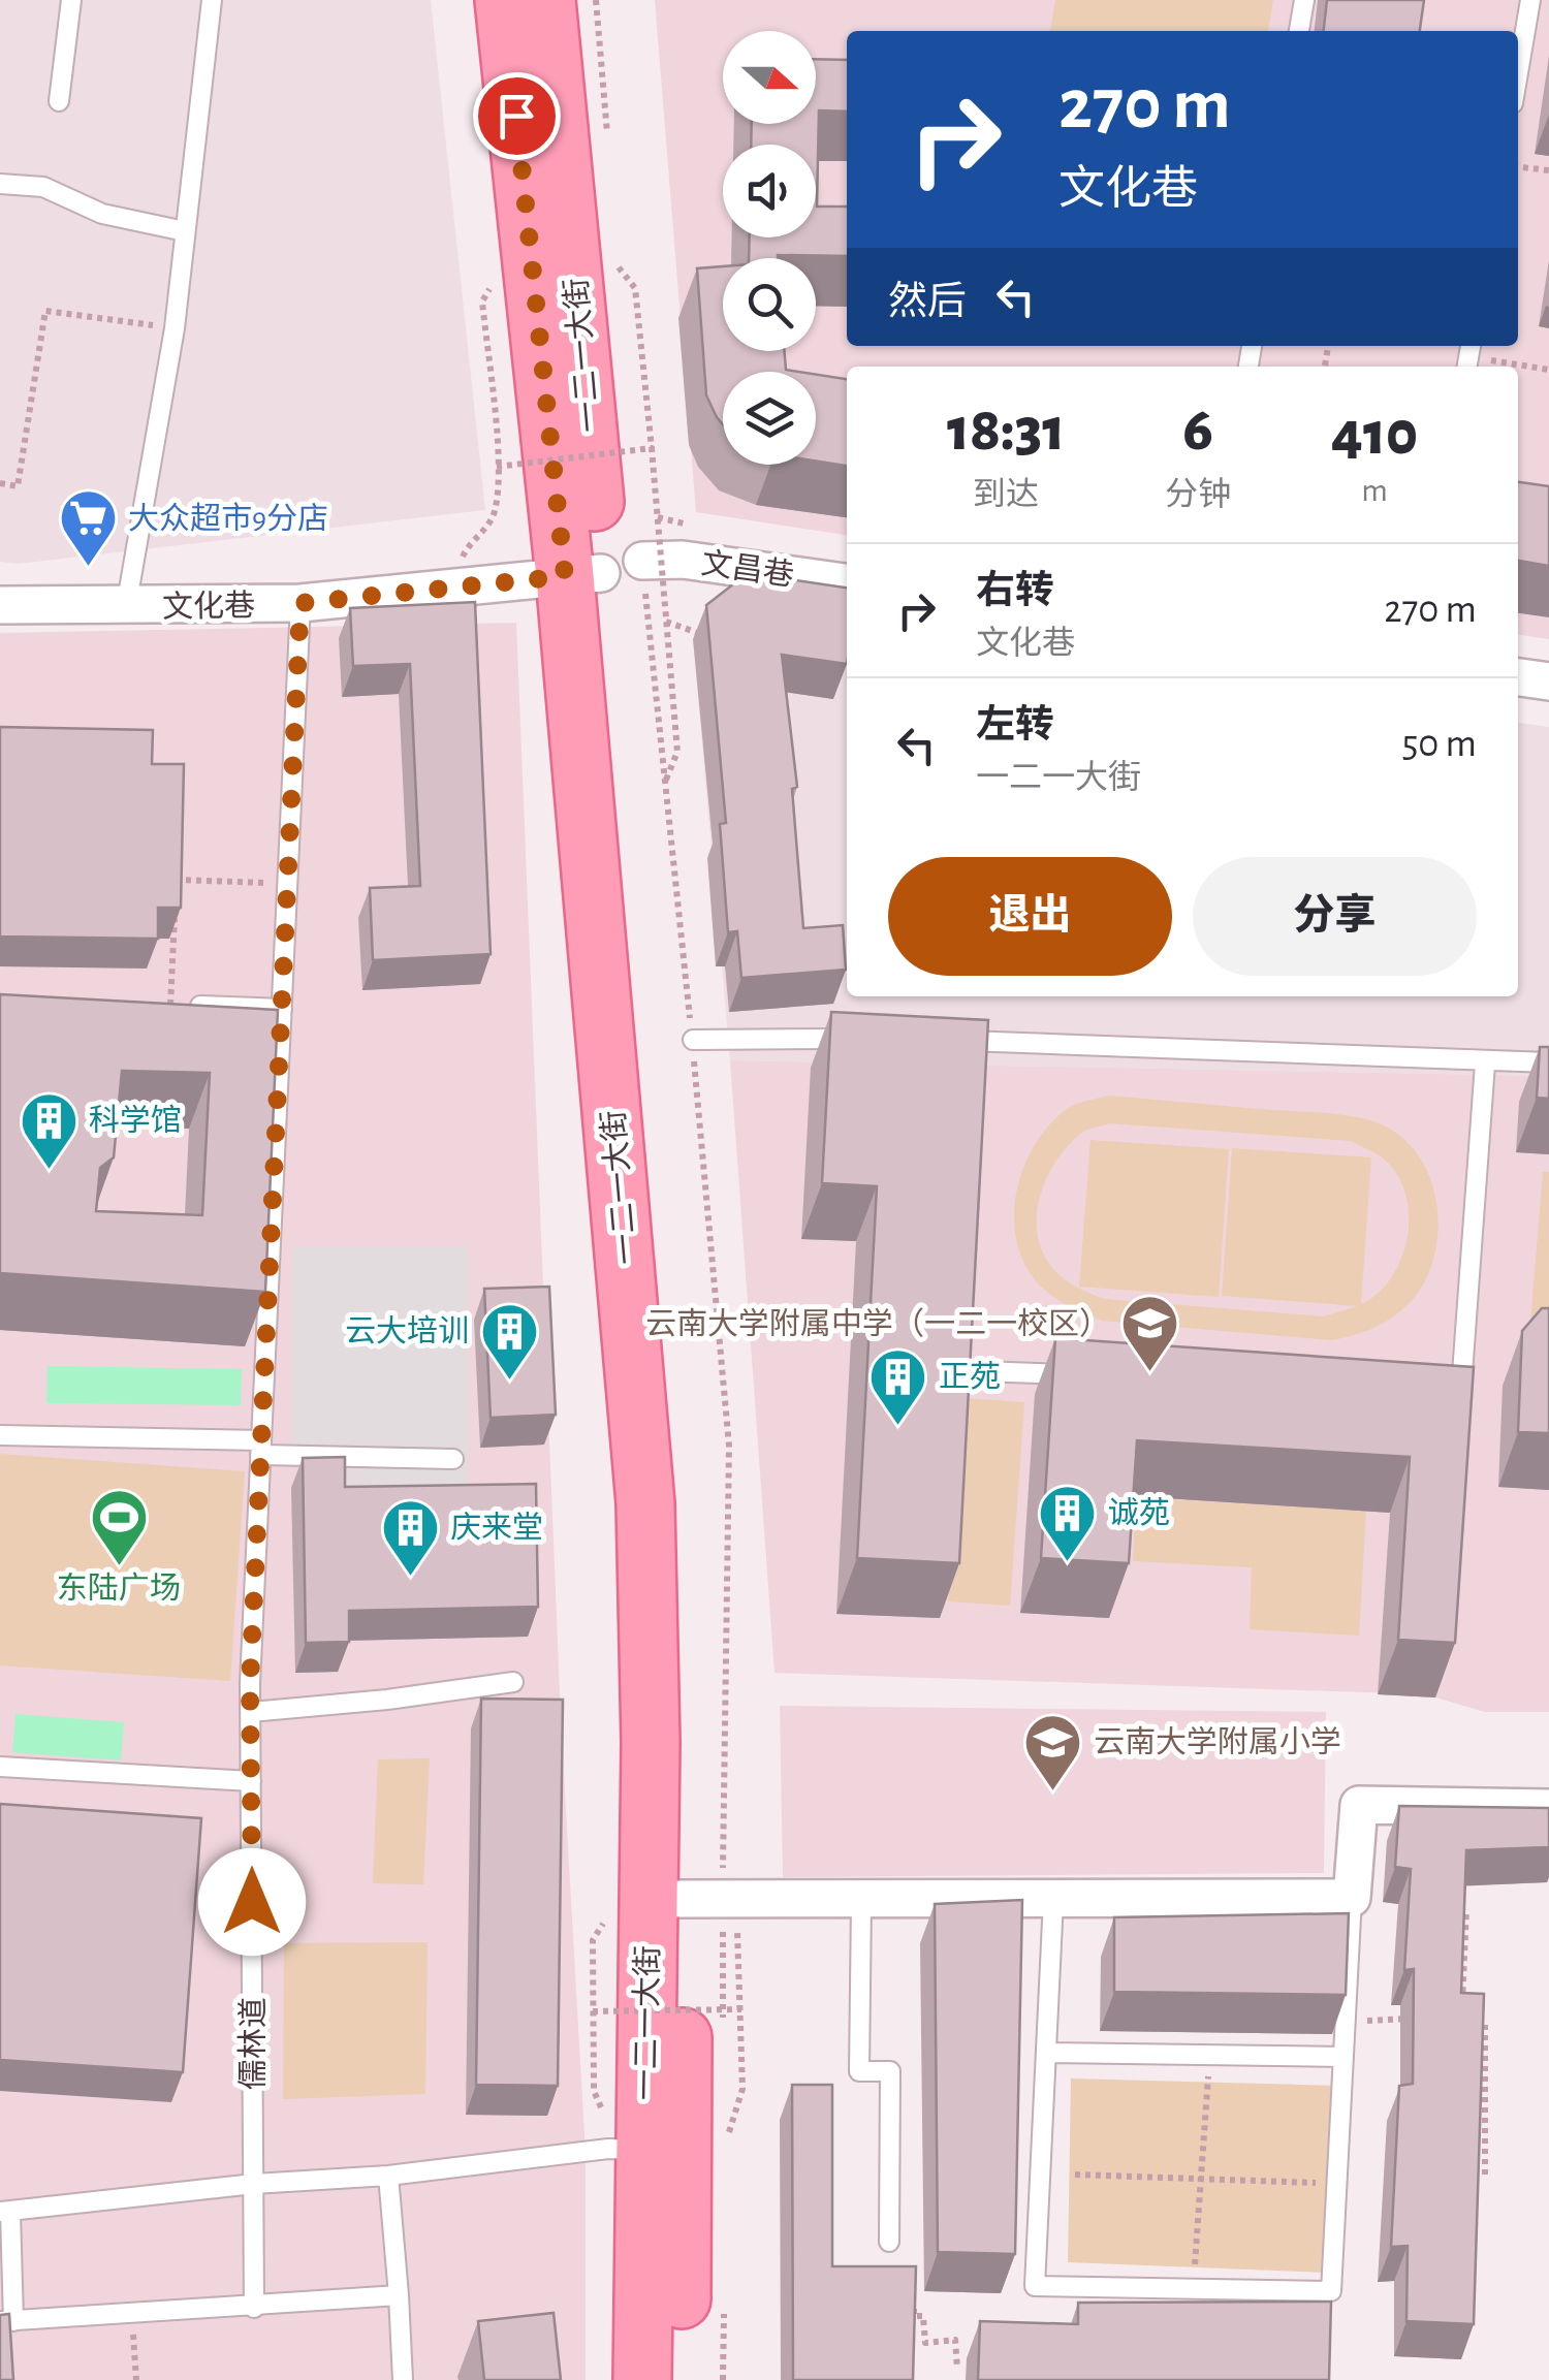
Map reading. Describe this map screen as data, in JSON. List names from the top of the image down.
{
  "streets": {
    "main road": ["一二一大街"],
    "street": ["文昌巷", "文化巷"],
    "lane": ["儒林道"]
  },
  "crossings": [
    ["一二一大街", "文昌巷"],
    ["一二一大街", "文化巷"],
    ["文昌巷", "文化巷"],
    ["文化巷", "儒林道"]
  ],
  "places": {
    "supermarket": ["大众超市9分店"],
    "building": [
      "科学馆",
      "云大培训",
      "正苑",
      "诚苑",
      "庆来堂"
    ],
    "school or university": ["云南大学附属中学（一二一校区）", "云南大学附属小学"],
    "sports": ["东陆广场"]
  },
  "north": "right",
  "page": {
    "turn": ["270 m", "文化巷"],
    "then": "然后",
    "eta": [
      "18:31",
      "到达",
      "6",
      "分钟",
      "410",
      "m"
    ],
    "list": [
      {
        "name": "右转",
        "note": "文化巷",
        "value": "270 m"
      },
      {
        "name": "左转",
        "note": "一二一大街",
        "value": "50 m"
      }
    ],
    "buttons": ["退出", "分享"]
  }
}
